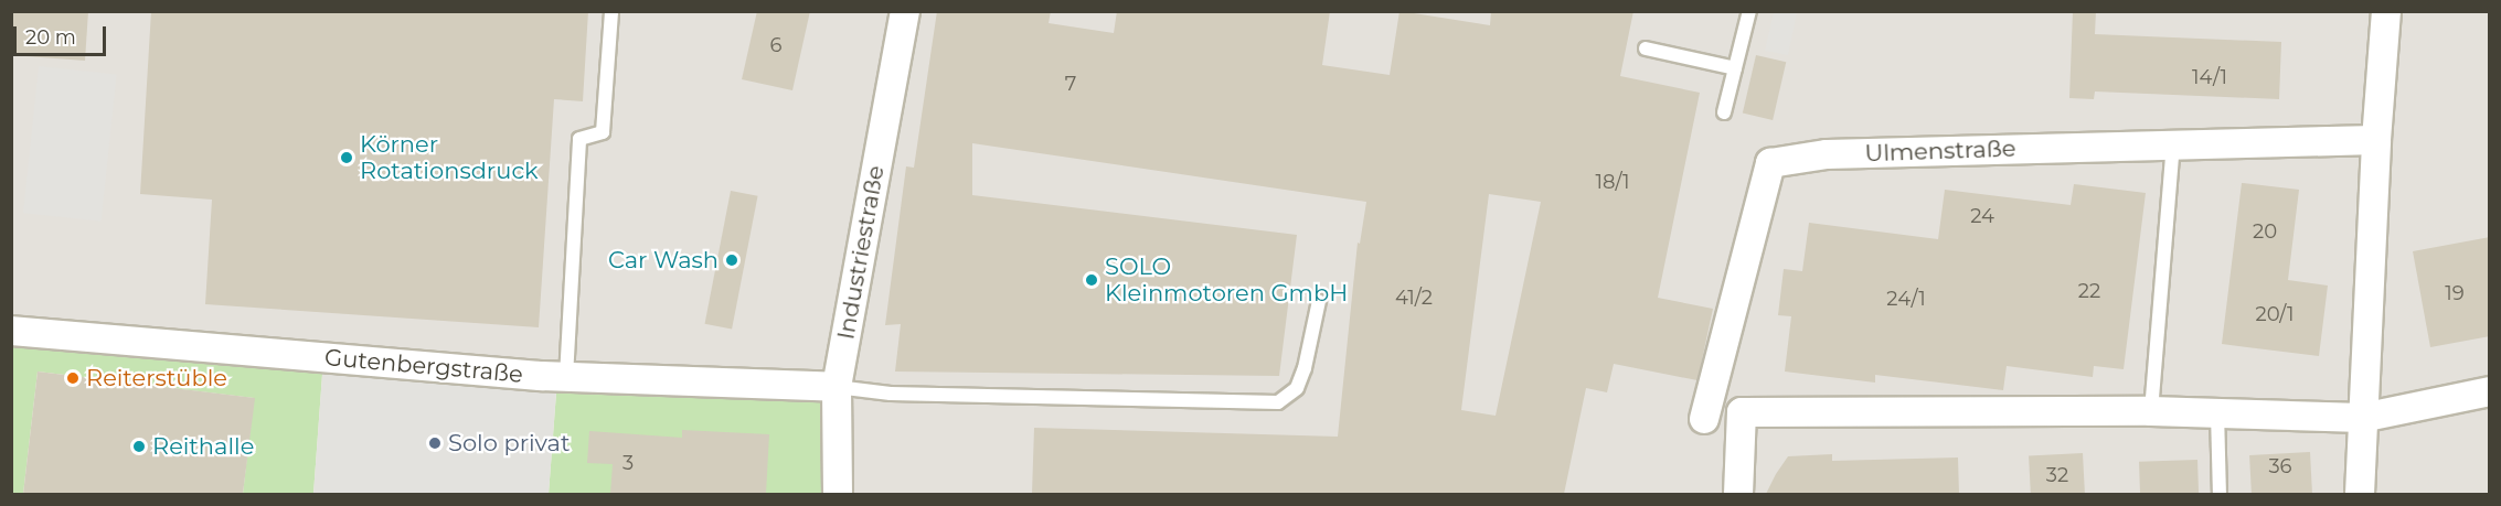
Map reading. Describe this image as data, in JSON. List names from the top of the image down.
{
  "streets": {
    "street": ["Ulmenstraße", "Industriestraße", "Gutenbergstraße"]
  },
  "crossings": [
    ["Industriestraße", "Gutenbergstraße"]
  ],
  "places": [
    "Körner Rotationsdruck",
    "Car Wash",
    "SOLO Kleinmotoren GmbH",
    "Reiterstüble",
    "Solo privat",
    "Reithalle"
  ],
  "house_numbers": [
    "6",
    "14/1",
    "7",
    "18/1",
    "24",
    "20",
    "22",
    "19",
    "41/2",
    "24/1",
    "20/1",
    "3",
    "36",
    "32"
  ],
  "scale_bar": "20 m"
}
